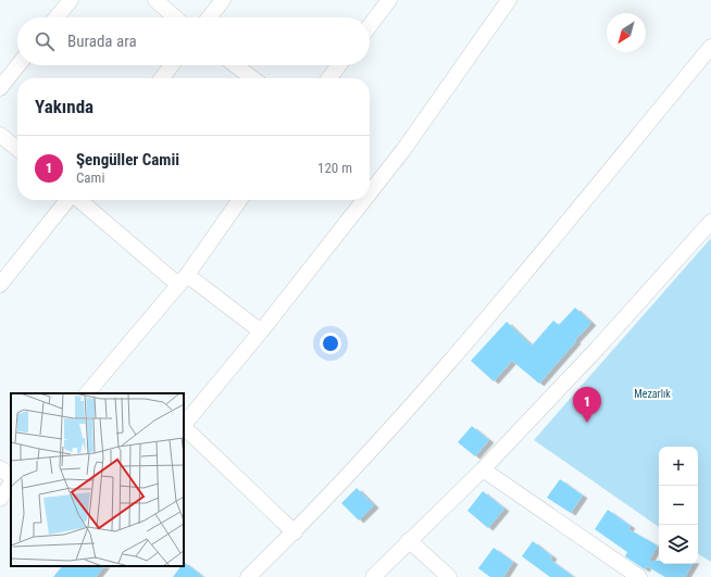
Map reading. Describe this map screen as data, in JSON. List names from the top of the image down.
{
  "parks": ["Mezarlık"],
  "north": "bottom left",
  "page": {
    "search": "Burada ara",
    "heading": "Yakında",
    "list": [
      {
        "mark": "1",
        "name": "Şengüller Camii",
        "note": "Cami",
        "value": "120 m"
      }
    ],
    "pins": "1",
    "map_buttons": ["+", "−"]
  }
}
